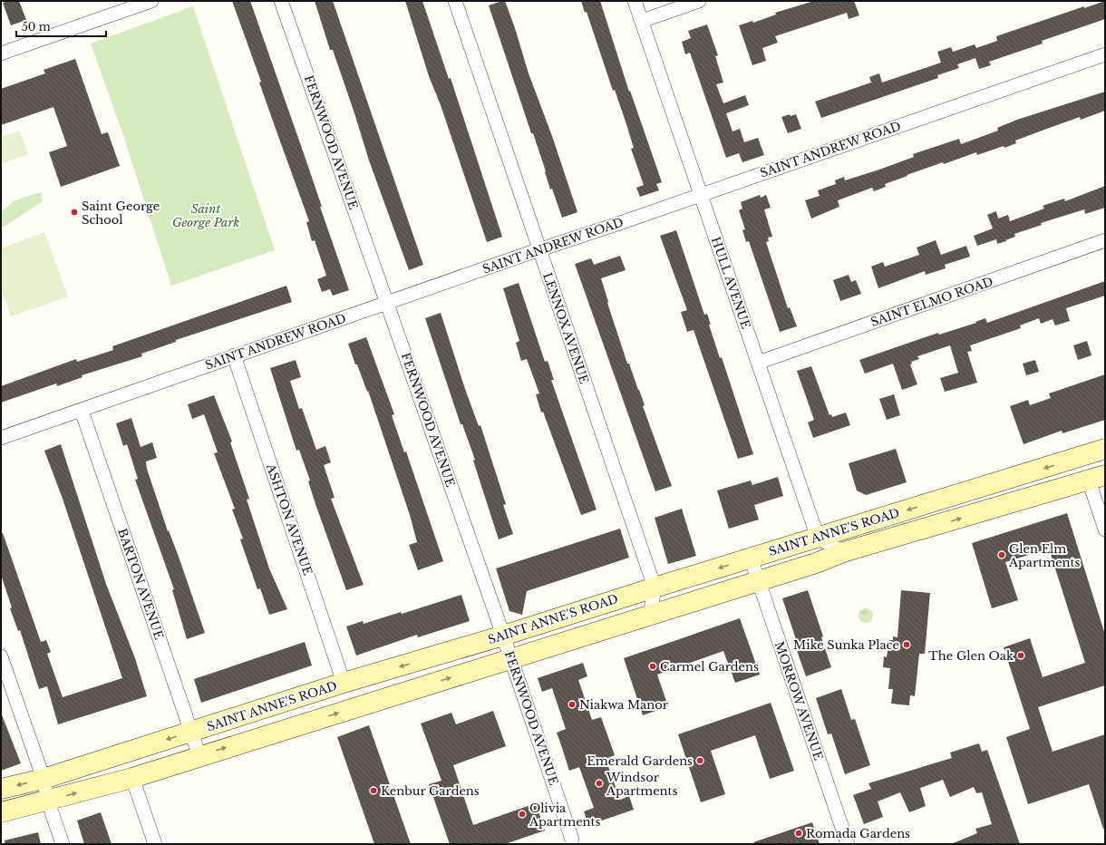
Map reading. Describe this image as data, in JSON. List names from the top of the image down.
{
  "streets": {
    "main road": ["SAINT ANNE'S ROAD"],
    "street": [
      "FERNWOOD AVENUE",
      "SAINT ANDREW ROAD",
      "HULL AVENUE",
      "SAINT ELMO ROAD",
      "LENNOX AVENUE",
      "ASHTON AVENUE",
      "BARTON AVENUE",
      "MORROW AVENUE"
    ]
  },
  "crossings": [
    ["FERNWOOD AVENUE", "SAINT ANDREW ROAD"],
    ["FERNWOOD AVENUE", "SAINT ANNE'S ROAD"],
    ["SAINT ANDREW ROAD", "HULL AVENUE"],
    ["SAINT ANDREW ROAD", "LENNOX AVENUE"],
    ["SAINT ANDREW ROAD", "ASHTON AVENUE"],
    ["SAINT ANDREW ROAD", "BARTON AVENUE"],
    ["HULL AVENUE", "SAINT ELMO ROAD"],
    ["HULL AVENUE", "SAINT ANNE'S ROAD"],
    ["LENNOX AVENUE", "SAINT ANNE'S ROAD"],
    ["ASHTON AVENUE", "SAINT ANNE'S ROAD"],
    ["SAINT ANNE'S ROAD", "BARTON AVENUE"],
    ["SAINT ANNE'S ROAD", "MORROW AVENUE"]
  ],
  "parks": ["Saint George Park"],
  "places": [
    "Saint George School",
    "Glen Elm Apartments",
    "Mike Sunka Place",
    "The Glen Oak",
    "Carmel Gardens",
    "Niakwa Manor",
    "Emerald Gardens",
    "Windsor Apartments",
    "Kenbur Gardens",
    "Olivia Apartments",
    "Romada Gardens"
  ],
  "scale_bar": "50 m"
}
